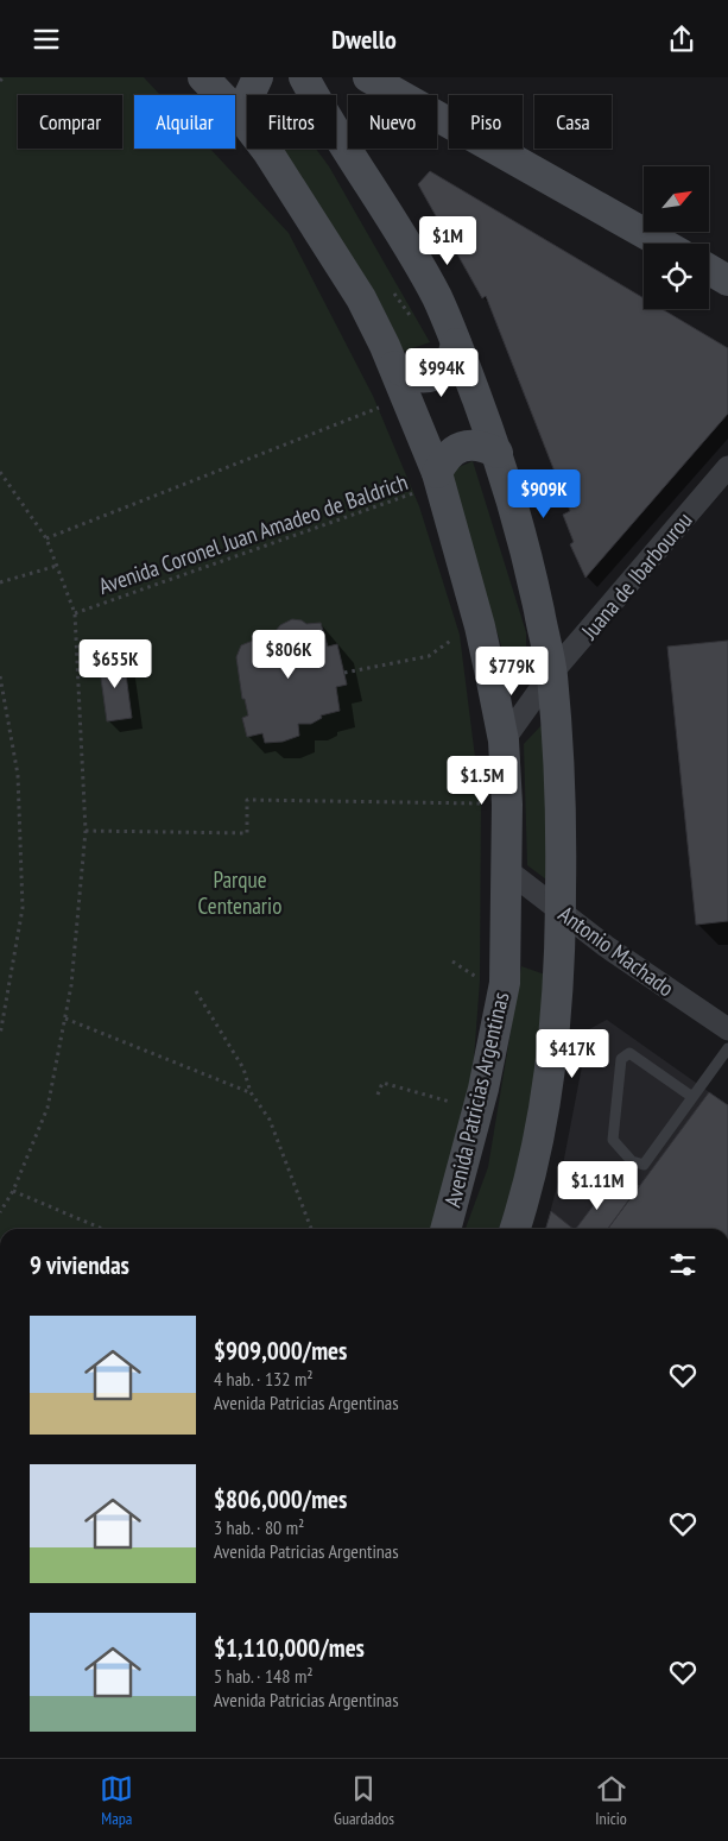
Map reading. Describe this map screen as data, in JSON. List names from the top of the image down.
{
  "streets": {
    "main road": ["Avenida Patricias Argentinas"],
    "street": ["Juana de Ibarbourou", "Antonio Machado"],
    "path": ["Avenida Coronel Juan Amadeo de Baldrich"]
  },
  "crossings": [
    ["Avenida Coronel Juan Amadeo de Baldrich", "Avenida Patricias Argentinas"],
    ["Juana de Ibarbourou", "Avenida Patricias Argentinas"],
    ["Antonio Machado", "Avenida Patricias Argentinas"]
  ],
  "parks": ["Parque Centenario"],
  "north": "top right",
  "page": {
    "header": "Dwello",
    "chip": [
      "Comprar",
      "Alquilar",
      "Filtros",
      "Nuevo",
      "Piso",
      "Casa"
    ],
    "price": [
      "$1M",
      "$994K",
      "$909K",
      "$806K",
      "$655K",
      "$779K",
      "$1.5M",
      "$417K",
      "$1.11M"
    ],
    "heading": "9 viviendas",
    "list": [
      {
        "name": "$909,000/mes",
        "note": "4 hab. · 132 m² · Avenida Patricias Argentinas"
      },
      {
        "name": "$806,000/mes",
        "note": "3 hab. · 80 m² · Avenida Patricias Argentinas"
      },
      {
        "name": "$1,110,000/mes",
        "note": "5 hab. · 148 m² · Avenida Patricias Argentinas"
      }
    ],
    "tabs": ["Mapa", "Guardados", "Inicio"]
  }
}
